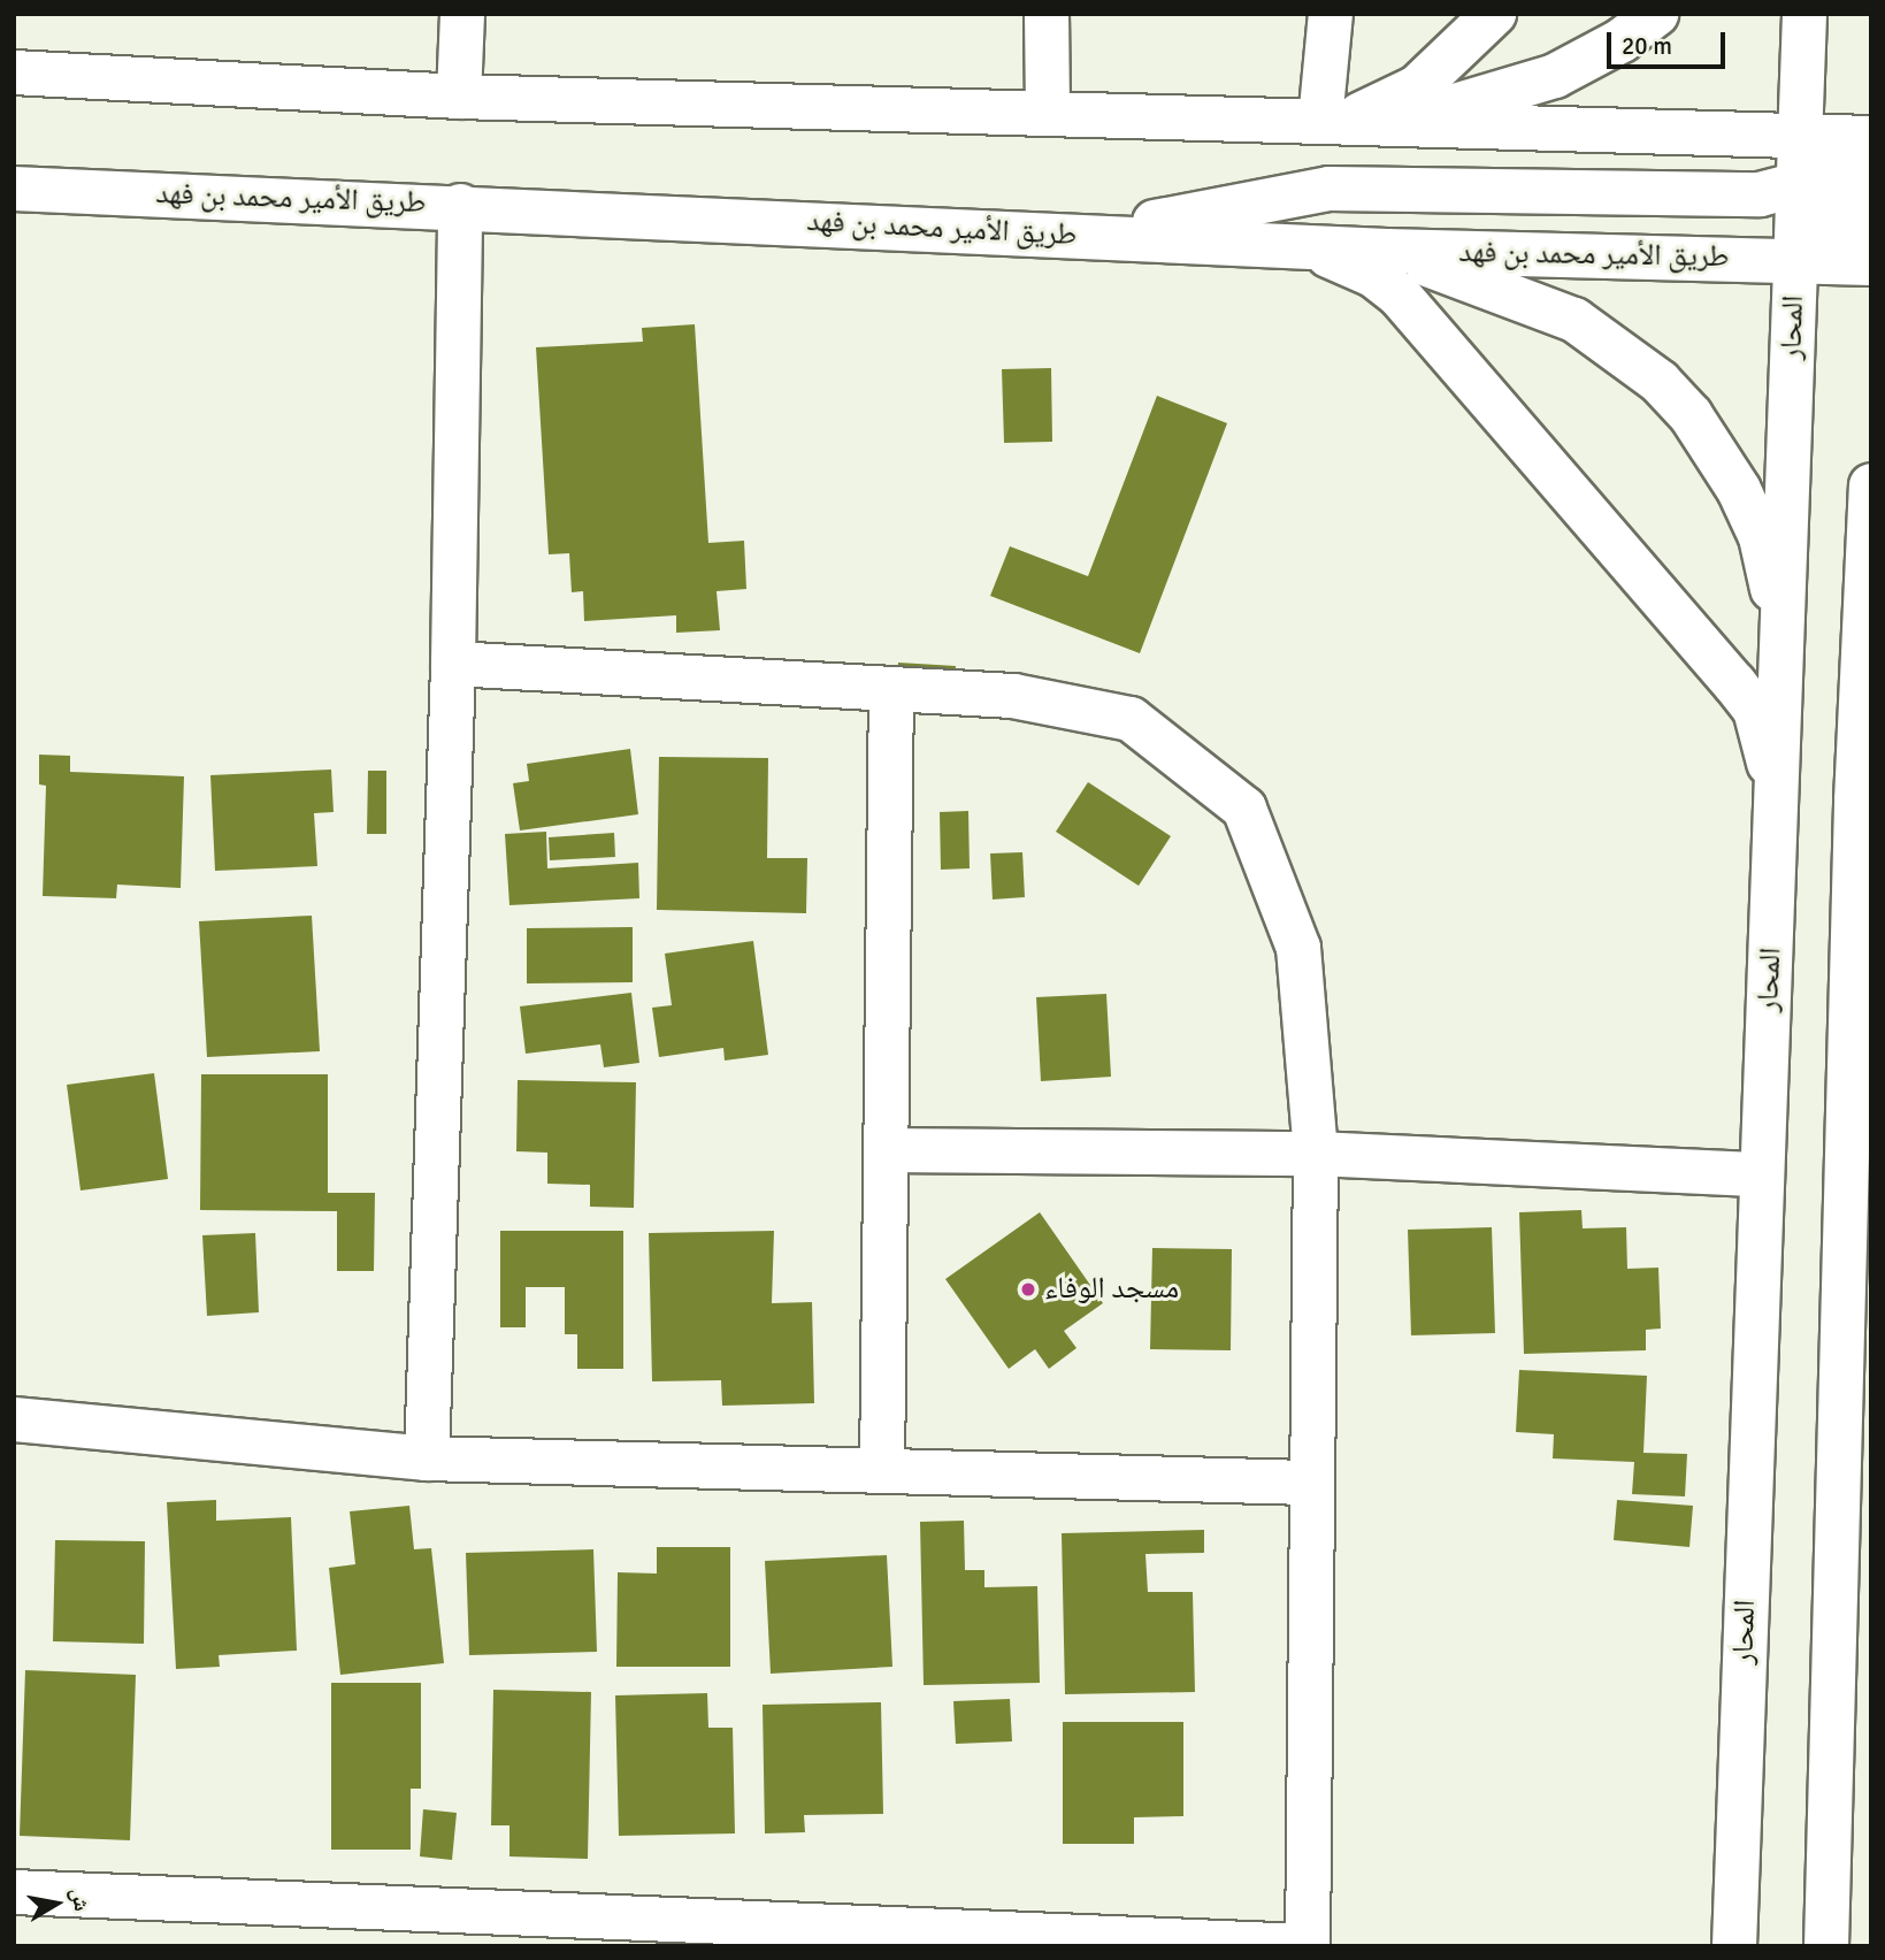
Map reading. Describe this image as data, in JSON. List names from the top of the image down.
{
  "streets": {
    "street": ["طريق الأمير محمد بن فهد", "المحار"]
  },
  "crossings": [
    ["طريق الأمير محمد بن فهد", "المحار"]
  ],
  "places": ["مسجد الوفاء"],
  "scale_bar": "20 m",
  "north": "right"
}
